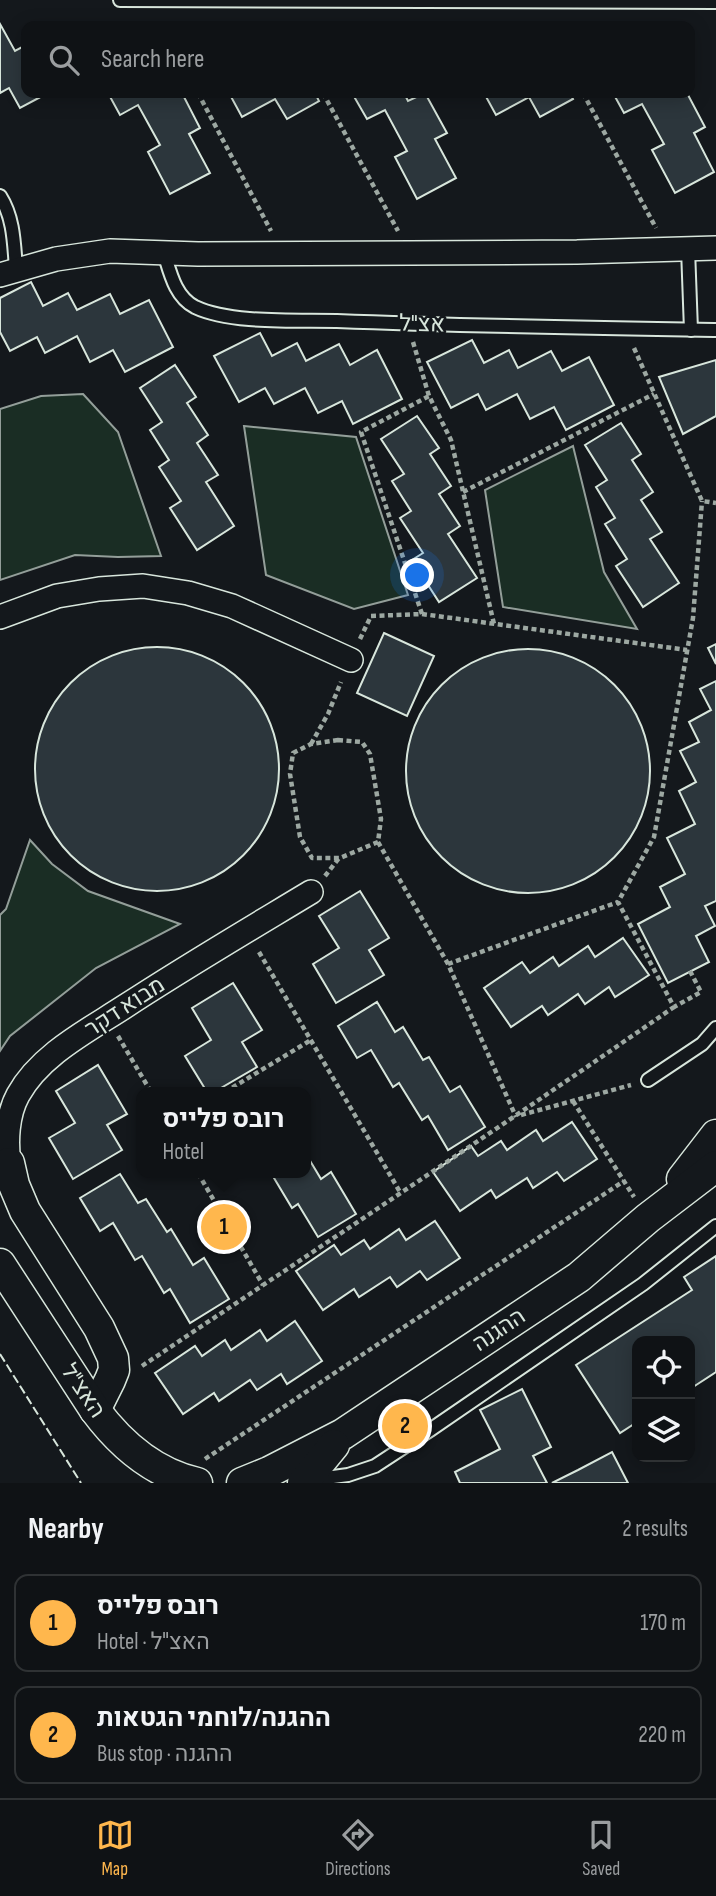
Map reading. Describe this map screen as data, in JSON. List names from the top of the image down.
{
  "streets": {
    "street": ["מבוא דקר", "ההגנה", "האצ\"ל"],
    "lane": ["אצ\"ל"]
  },
  "page": {
    "search": "Search here",
    "popup": ["רובס פלייס", "Hotel"],
    "pins": ["1", "2"],
    "heading": ["Nearby", "2 results"],
    "list": [
      {
        "mark": "1",
        "name": "רובס פלייס",
        "note": "Hotel · האצ\"ל",
        "value": "170 m"
      },
      {
        "mark": "2",
        "name": "ההגנה/לוחמי הגטאות",
        "note": "Bus stop · ההגנה",
        "value": "220 m"
      }
    ],
    "nav": ["Map", "Directions", "Saved"]
  }
}
